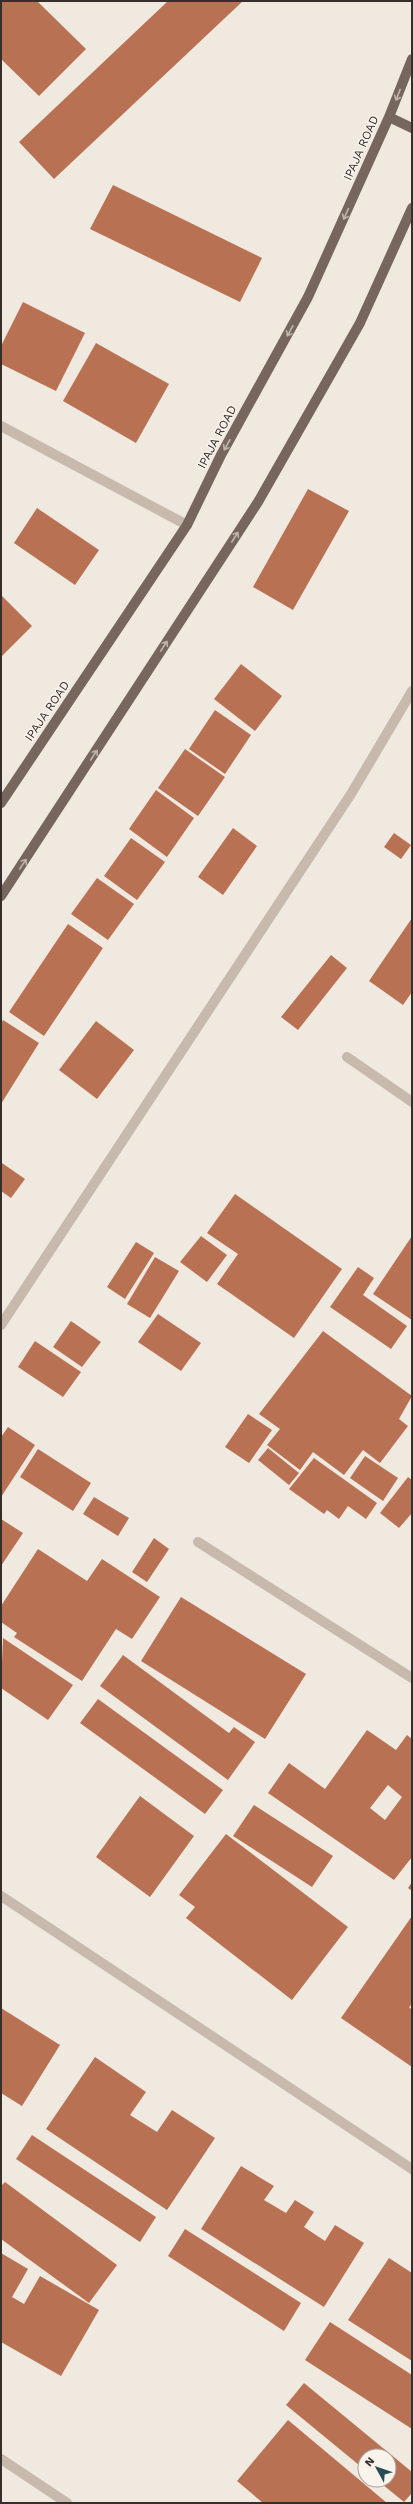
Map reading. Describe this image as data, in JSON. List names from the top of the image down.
{
  "streets": {
    "main road": ["IPAJA ROAD"]
  },
  "north": "top left"
}
